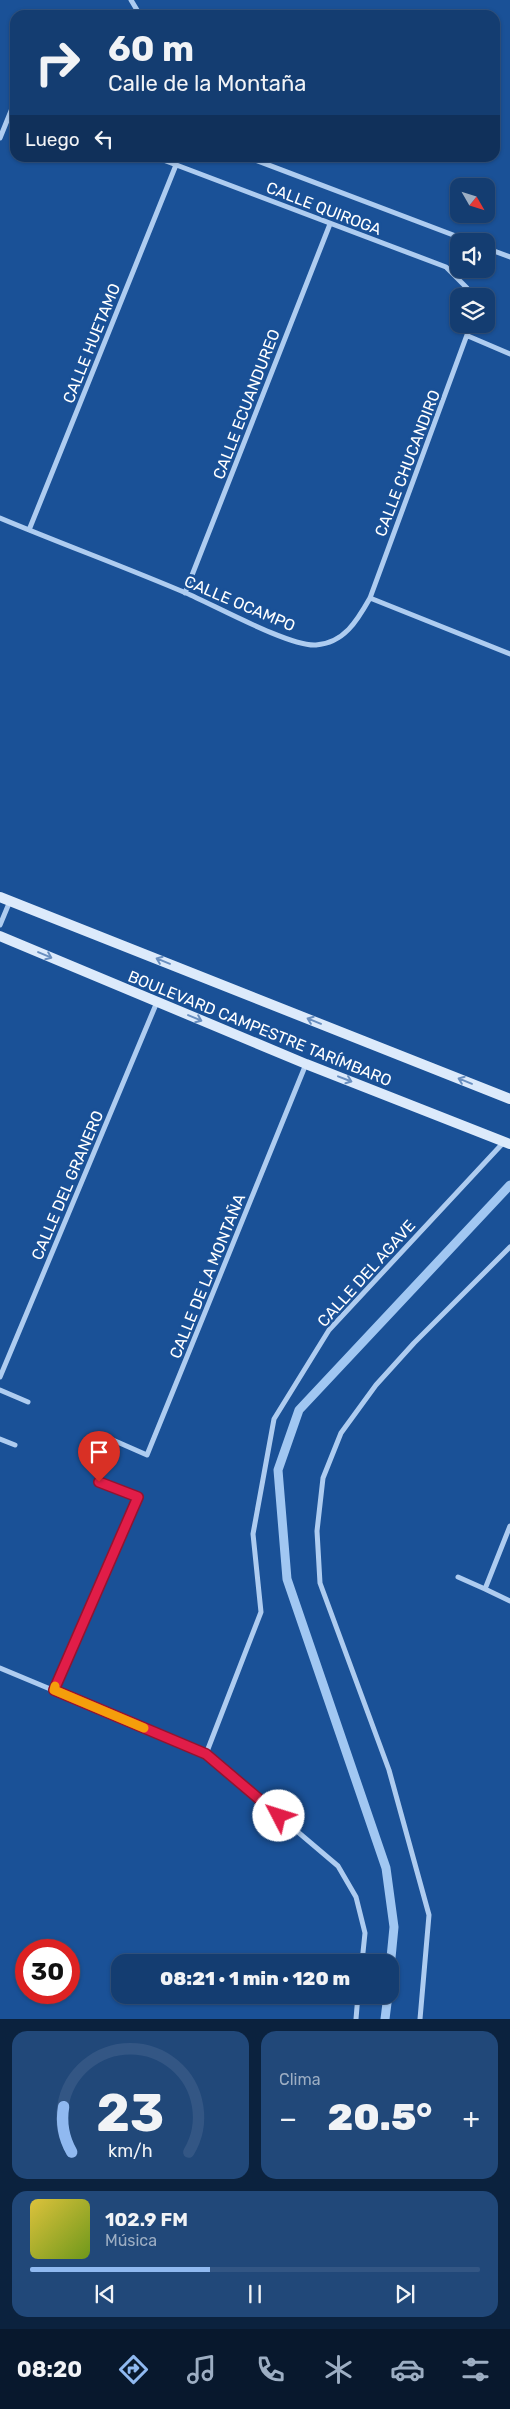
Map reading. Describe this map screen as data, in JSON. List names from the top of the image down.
{
  "streets": {
    "street": [
      "CALLE QUIROGA",
      "CALLE HUETAMO",
      "CALLE ECUANDUREO",
      "CALLE CHUCANDIRO",
      "CALLE OCAMPO",
      "BOULEVARD CAMPESTRE TARÍMBARO",
      "CALLE DEL GRANERO",
      "CALLE DEL AGAVE",
      "CALLE DE LA MONTAÑA"
    ]
  },
  "crossings": [
    ["CALLE QUIROGA", "CALLE HUETAMO"],
    ["CALLE QUIROGA", "CALLE ECUANDUREO"],
    ["CALLE HUETAMO", "CALLE OCAMPO"],
    ["CALLE ECUANDUREO", "CALLE OCAMPO"],
    ["CALLE CHUCANDIRO", "CALLE OCAMPO"],
    ["BOULEVARD CAMPESTRE TARÍMBARO", "CALLE DEL GRANERO"],
    ["BOULEVARD CAMPESTRE TARÍMBARO", "CALLE DEL AGAVE"],
    ["BOULEVARD CAMPESTRE TARÍMBARO", "CALLE DE LA MONTAÑA"]
  ],
  "north": "bottom right",
  "page": {
    "turn": ["60 m", "Calle de la Montaña"],
    "then": "Luego",
    "limit": "30",
    "trip": "08:21 · 1 min · 120 m",
    "tile": "Clima",
    "heat": ["−", "20.5°", "+"],
    "song": ["102.9 FM", "Música"],
    "tabs": "08:20",
    "gauge": ["23", "km/h"]
  }
}
